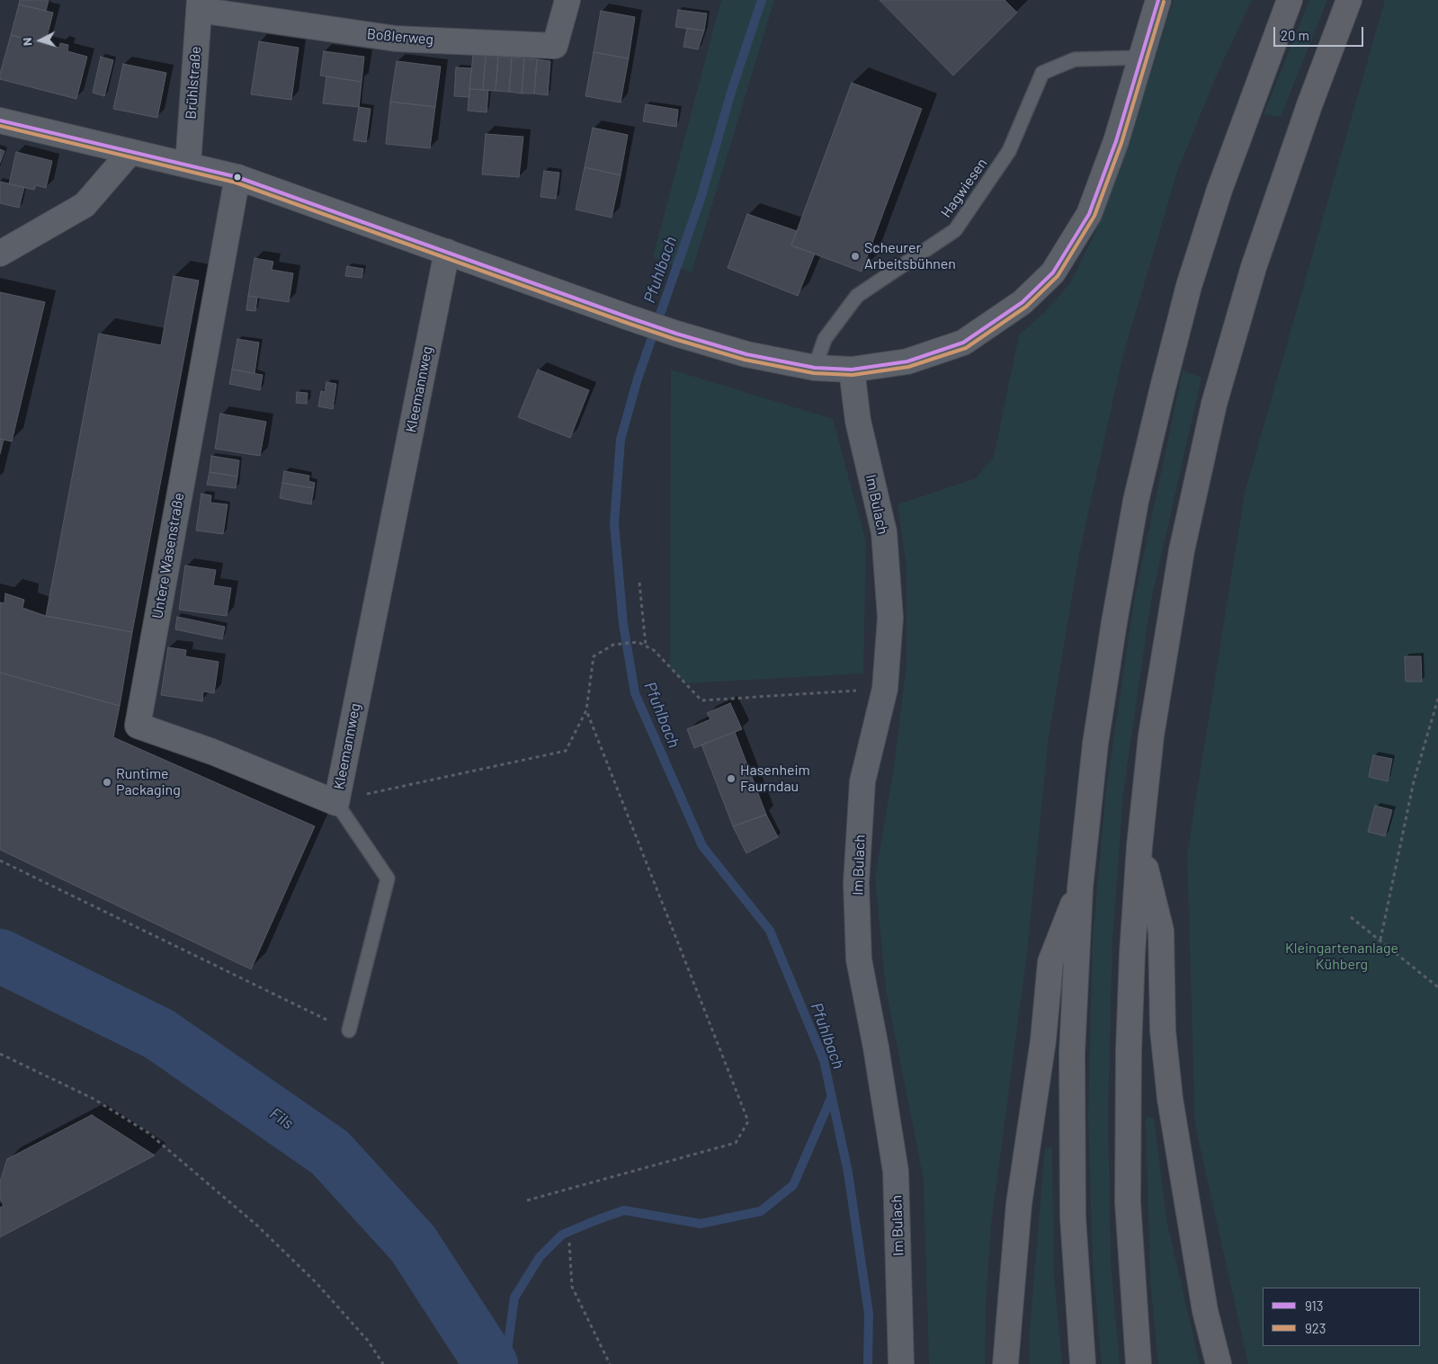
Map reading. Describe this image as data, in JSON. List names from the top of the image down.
{
  "streets": {
    "street": [
      "Boßlerweg",
      "Brühlstraße",
      "Kleemannweg",
      "Im Bulach",
      "Untere Wasenstraße"
    ],
    "lane": ["Hagwiesen"]
  },
  "crossings": [
    ["Boßlerweg", "Brühlstraße"],
    ["Kleemannweg", "Untere Wasenstraße"]
  ],
  "water": ["Pfuhlbach", "Fils"],
  "parks": ["Kleingartenanlage Kühberg"],
  "places": ["Scheurer Arbeitsbühnen", "Hasenheim Faurndau", "Runtime Packaging"],
  "lines": ["transit line 913", "transit line 923"],
  "legend": ["913", "923"],
  "scale_bar": "20 m",
  "north": "left"
}
